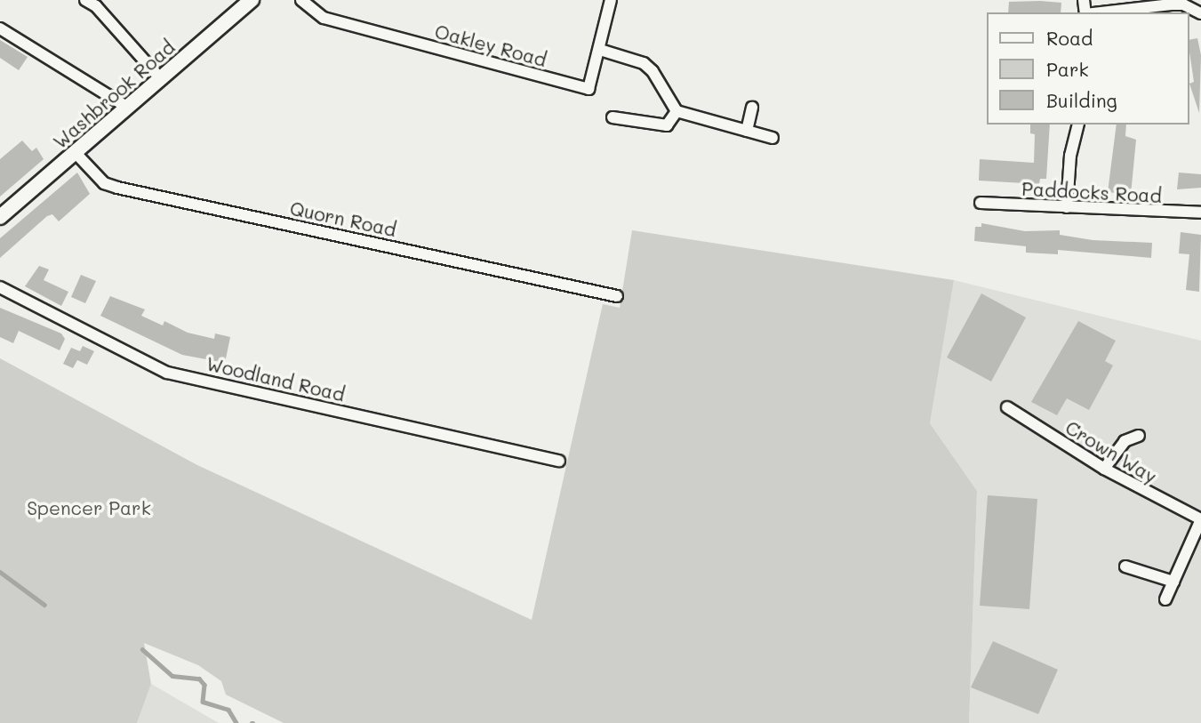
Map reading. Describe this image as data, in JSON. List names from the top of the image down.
{
  "streets": {
    "main road": ["Washbrook Road"],
    "street": [
      "Oakley Road",
      "Paddocks Road",
      "Quorn Road",
      "Woodland Road",
      "Crown Way"
    ]
  },
  "crossings": [
    ["Washbrook Road", "Quorn Road"]
  ],
  "parks": ["Spencer Park"],
  "legend": ["Road", "Park", "Building"]
}
